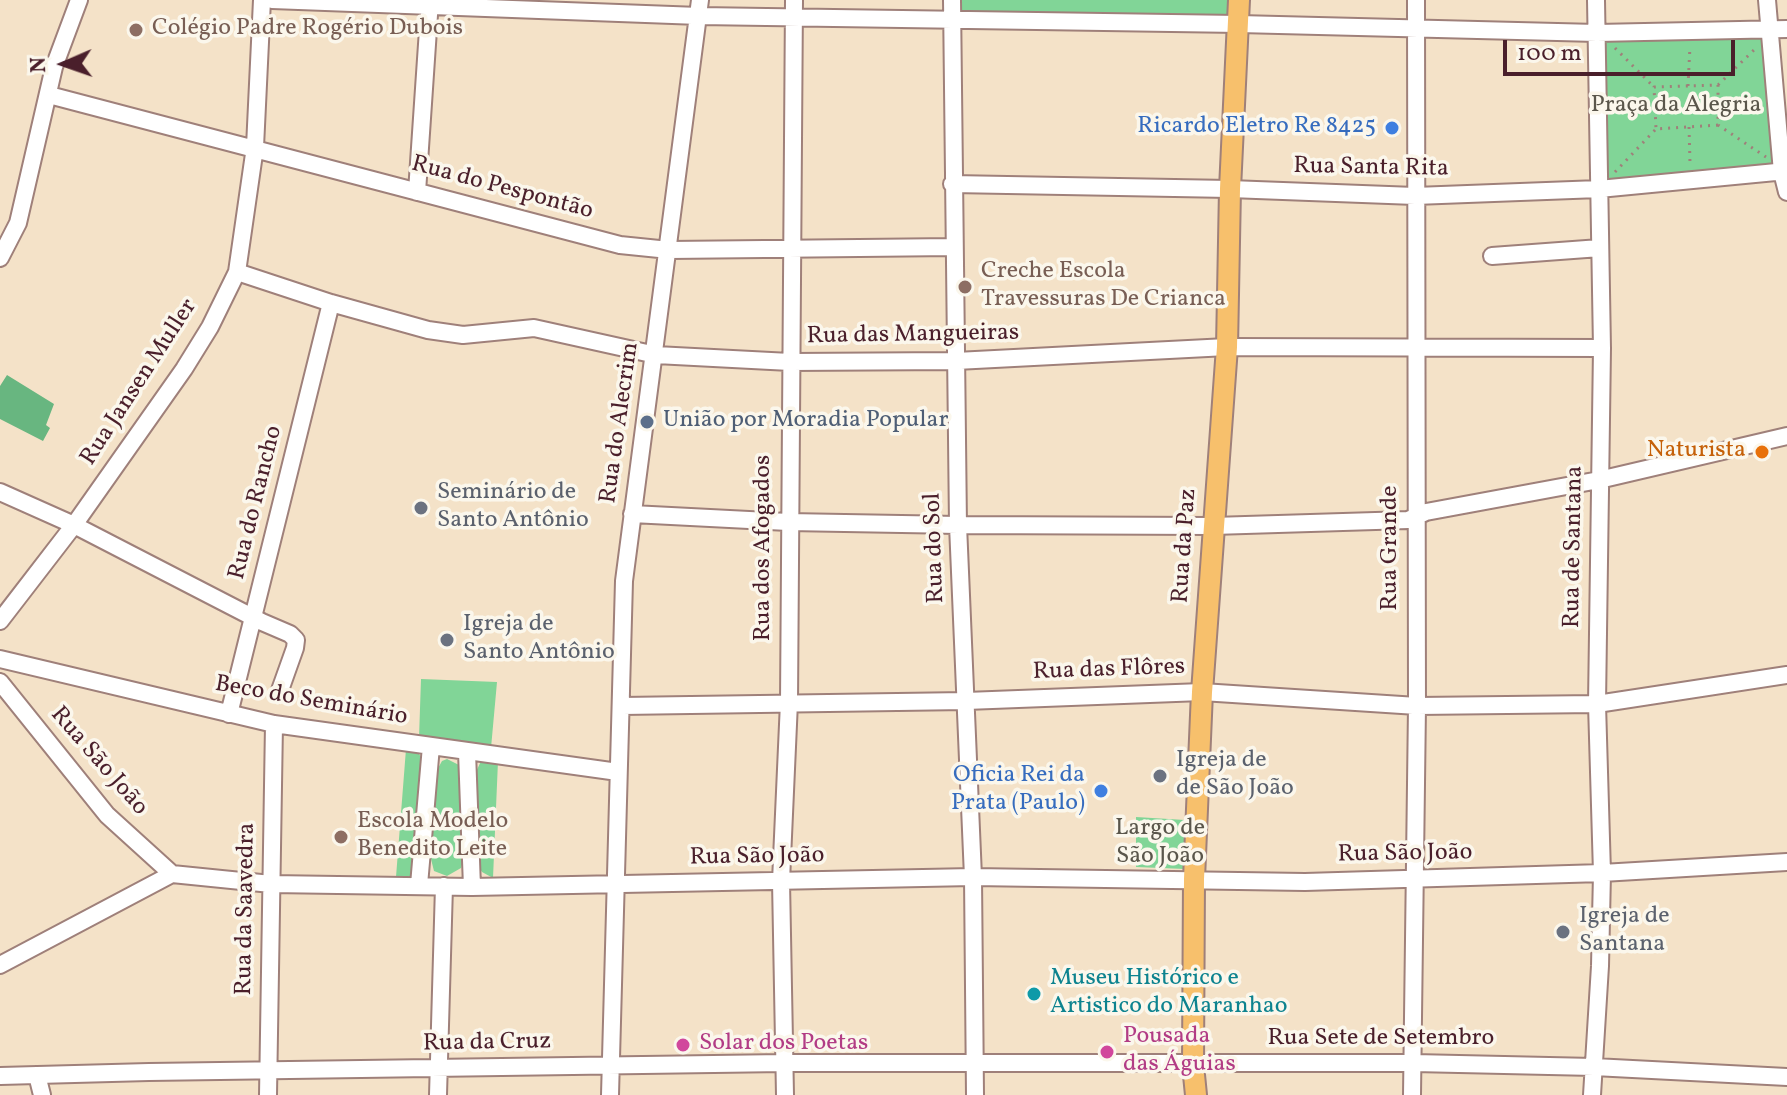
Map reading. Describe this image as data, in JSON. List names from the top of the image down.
{
  "streets": {
    "main road": ["Rua da Paz"],
    "street": [
      "Rua Santa Rita",
      "Rua do Pespontão",
      "Rua das Mangueiras",
      "Rua Jansen Muller",
      "Rua do Alecrim",
      "Rua do Rancho",
      "Rua de Santana",
      "Rua dos Afogados",
      "Rua do Sol",
      "Rua Grande",
      "Rua das Flôres",
      "Beco do Seminário",
      "Rua São João",
      "Rua da Saavedra",
      "Rua Sete de Setembro",
      "Rua da Cruz"
    ]
  },
  "crossings": [
    ["Rua Santa Rita", "Rua da Paz"],
    ["Rua Santa Rita", "Rua de Santana"],
    ["Rua Santa Rita", "Rua do Sol"],
    ["Rua Santa Rita", "Rua Grande"],
    ["Rua do Pespontão", "Rua Jansen Muller"],
    ["Rua do Pespontão", "Rua do Alecrim"],
    ["Rua do Pespontão", "Rua dos Afogados"],
    ["Rua do Pespontão", "Rua do Sol"],
    ["Rua das Mangueiras", "Rua Jansen Muller"],
    ["Rua das Mangueiras", "Rua do Alecrim"],
    ["Rua das Mangueiras", "Rua do Rancho"],
    ["Rua das Mangueiras", "Rua da Paz"],
    ["Rua das Mangueiras", "Rua de Santana"],
    ["Rua das Mangueiras", "Rua dos Afogados"],
    ["Rua das Mangueiras", "Rua do Sol"],
    ["Rua das Mangueiras", "Rua Grande"],
    ["Rua do Alecrim", "Rua das Flôres"],
    ["Rua do Alecrim", "Beco do Seminário"],
    ["Rua do Alecrim", "Rua São João"],
    ["Rua do Alecrim", "Rua da Cruz"],
    ["Rua do Rancho", "Beco do Seminário"],
    ["Rua da Paz", "Rua das Flôres"],
    ["Rua da Paz", "Rua São João"],
    ["Rua da Paz", "Rua Sete de Setembro"],
    ["Rua de Santana", "Rua das Flôres"],
    ["Rua de Santana", "Rua São João"],
    ["Rua de Santana", "Rua Sete de Setembro"],
    ["Rua dos Afogados", "Rua das Flôres"],
    ["Rua dos Afogados", "Rua São João"],
    ["Rua dos Afogados", "Rua da Cruz"],
    ["Rua do Sol", "Rua das Flôres"],
    ["Rua do Sol", "Rua São João"],
    ["Rua do Sol", "Rua Sete de Setembro"],
    ["Rua do Sol", "Rua da Cruz"],
    ["Rua Grande", "Rua das Flôres"],
    ["Rua Grande", "Rua São João"],
    ["Rua Grande", "Rua Sete de Setembro"],
    ["Beco do Seminário", "Rua da Saavedra"],
    ["Rua São João", "Rua da Saavedra"],
    ["Rua da Saavedra", "Rua da Cruz"],
    ["Rua Sete de Setembro", "Rua da Cruz"]
  ],
  "parks": ["Praça da Alegria", "Largo de São João"],
  "places": [
    "Colégio Padre Rogério Dubois",
    "Ricardo Eletro Re 8425",
    "Creche Escola Travessuras De Crianca",
    "União por Moradia Popular",
    "Naturista",
    "Seminário de Santo Antônio",
    "Igreja de Santo Antônio",
    "Igreja de de São João",
    "Oficia Rei da Prata (Paulo)",
    "Escola Modelo Benedito Leite",
    "Igreja de Santana",
    "Museu Histórico e Artistico do Maranhao",
    "Solar dos Poetas",
    "Pousada das Águias"
  ],
  "scale_bar": "100 m",
  "north": "left"
}
